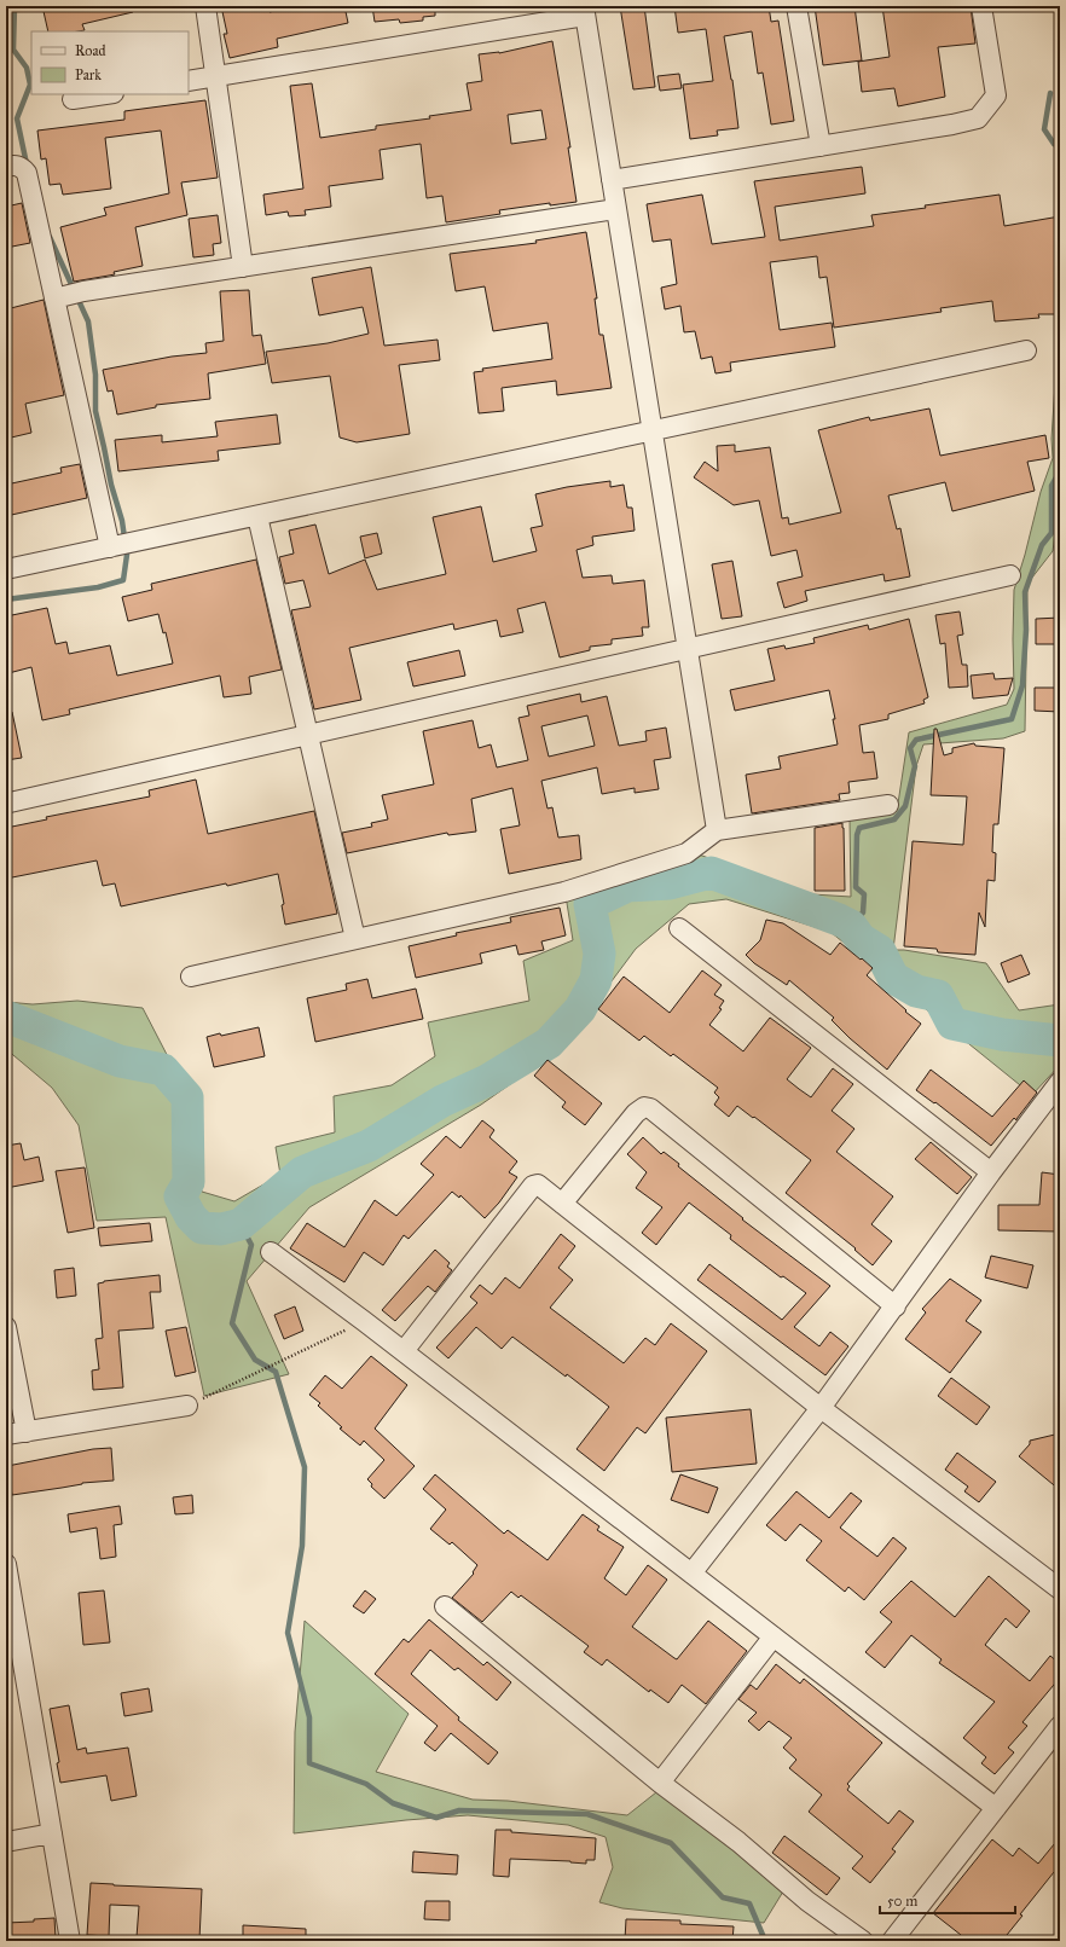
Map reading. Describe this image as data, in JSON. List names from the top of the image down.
{
  "legend": ["Road", "Park"],
  "scale_bar": "50 m"
}
